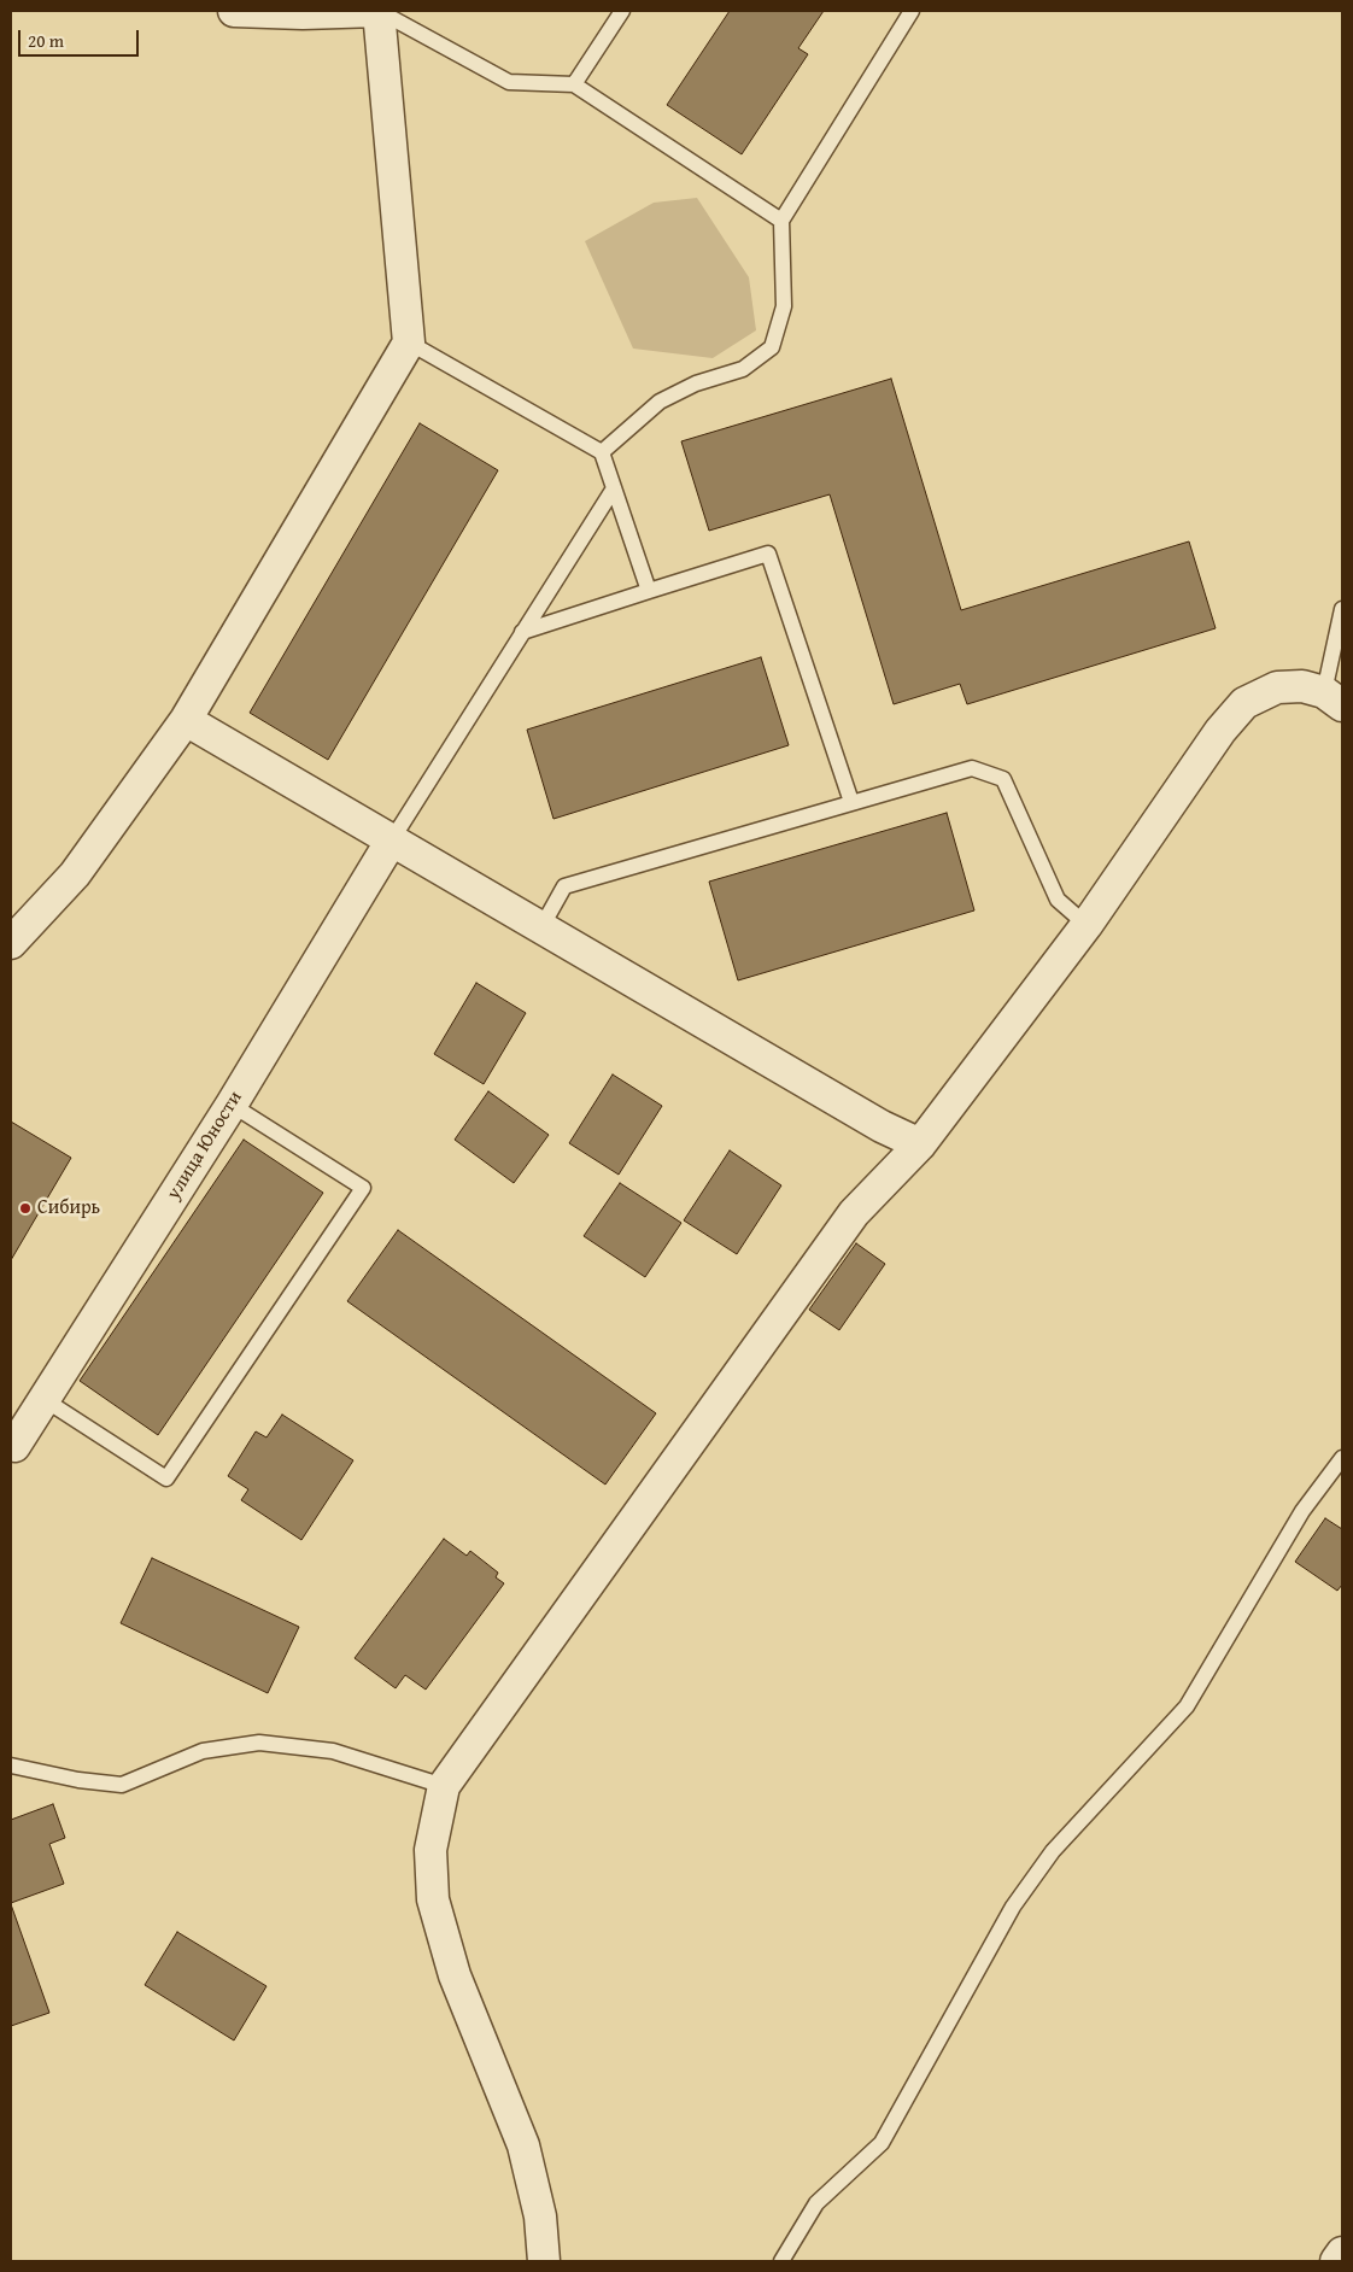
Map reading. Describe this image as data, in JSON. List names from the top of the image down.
{
  "streets": {
    "street": ["улица Юности"]
  },
  "places": ["Сибирь"],
  "scale_bar": "20 m"
}
